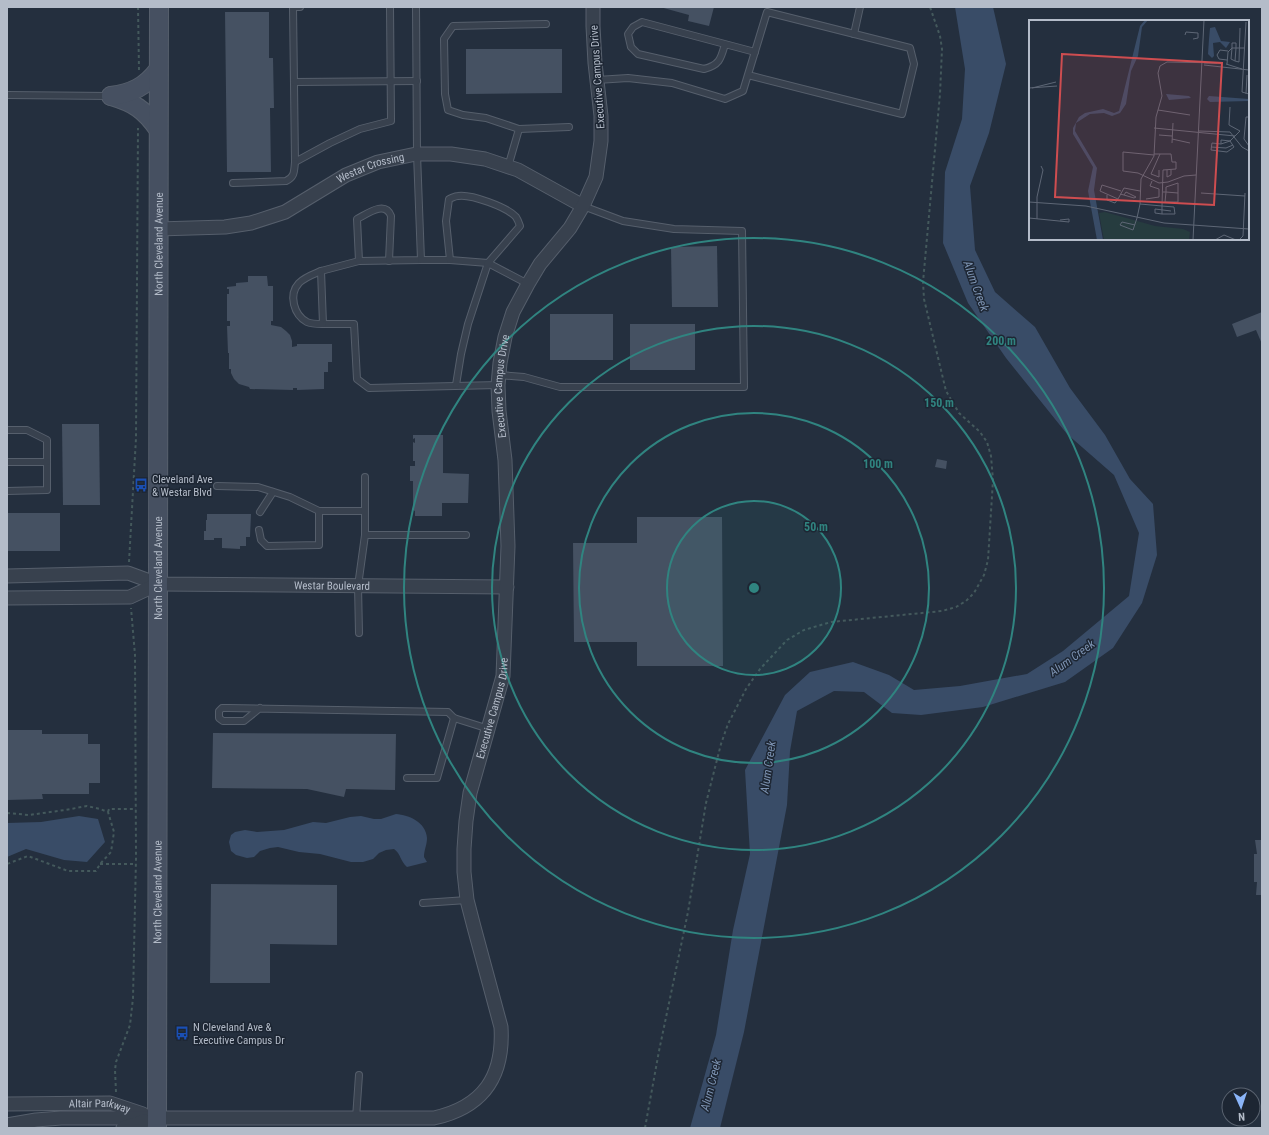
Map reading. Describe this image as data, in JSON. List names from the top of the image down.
{
  "streets": {
    "main road": ["North Cleveland Avenue"],
    "street": [
      "Executive Campus Drive",
      "Westar Crossing",
      "Westar Boulevard",
      "Altair Parkway"
    ]
  },
  "crossings": [
    ["Executive Campus Drive", "Westar Crossing"],
    ["Executive Campus Drive", "North Cleveland Avenue"],
    ["Executive Campus Drive", "Westar Boulevard"],
    ["Executive Campus Drive", "Altair Parkway"],
    ["Westar Crossing", "North Cleveland Avenue"],
    ["North Cleveland Avenue", "Westar Boulevard"],
    ["North Cleveland Avenue", "Altair Parkway"]
  ],
  "water": ["Alum Creek"],
  "places": {
    "bus stop": ["Cleveland Ave & Westar Blvd", "N Cleveland Ave & Executive Campus Dr"]
  },
  "north": "bottom",
  "rings": [
    "200 m",
    "150 m",
    "100 m",
    "50 m"
  ]
}
